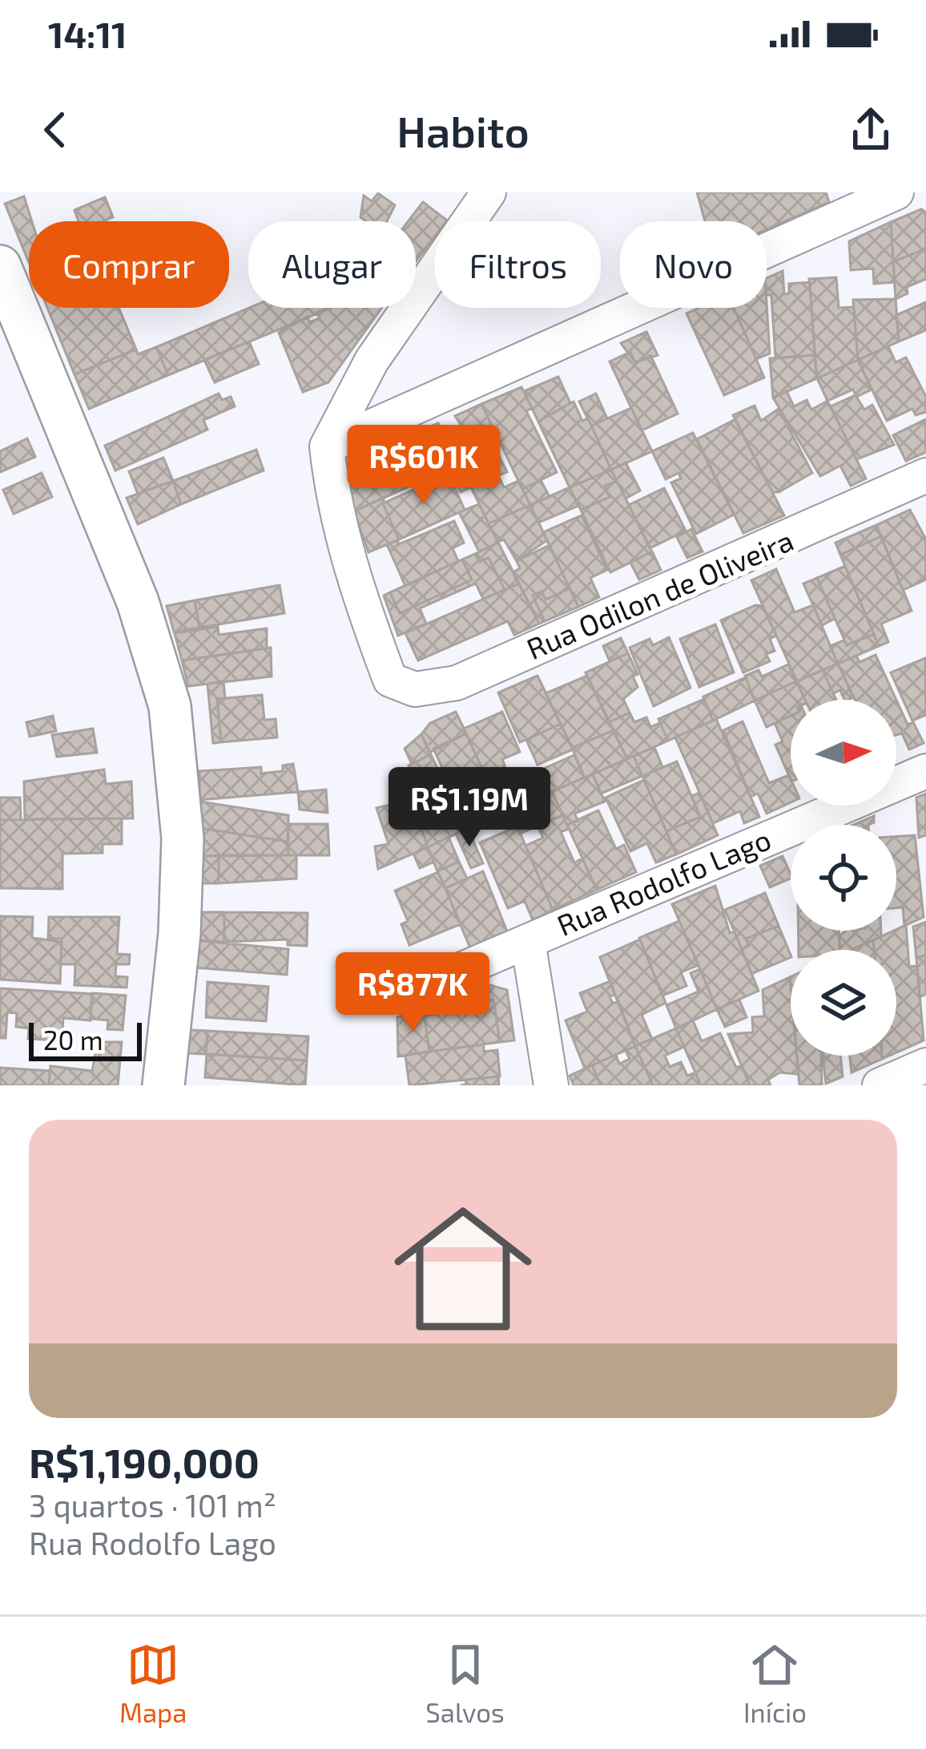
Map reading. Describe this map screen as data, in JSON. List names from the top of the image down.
{
  "streets": {
    "street": ["Rua Odilon de Oliveira", "Rua Rodolfo Lago"]
  },
  "scale_bar": "20 m",
  "north": "right",
  "page": {
    "status": "14:11",
    "header": "Habito",
    "chip": [
      "Comprar",
      "Alugar",
      "Filtros",
      "Novo"
    ],
    "price": ["R$601K", "R$1.19M", "R$877K"],
    "scale": "20 m",
    "list": [
      {
        "name": "R$1,190,000",
        "note": "3 quartos · 101 m² · Rua Rodolfo Lago"
      }
    ],
    "tabs": ["Mapa", "Salvos", "Início"]
  }
}
